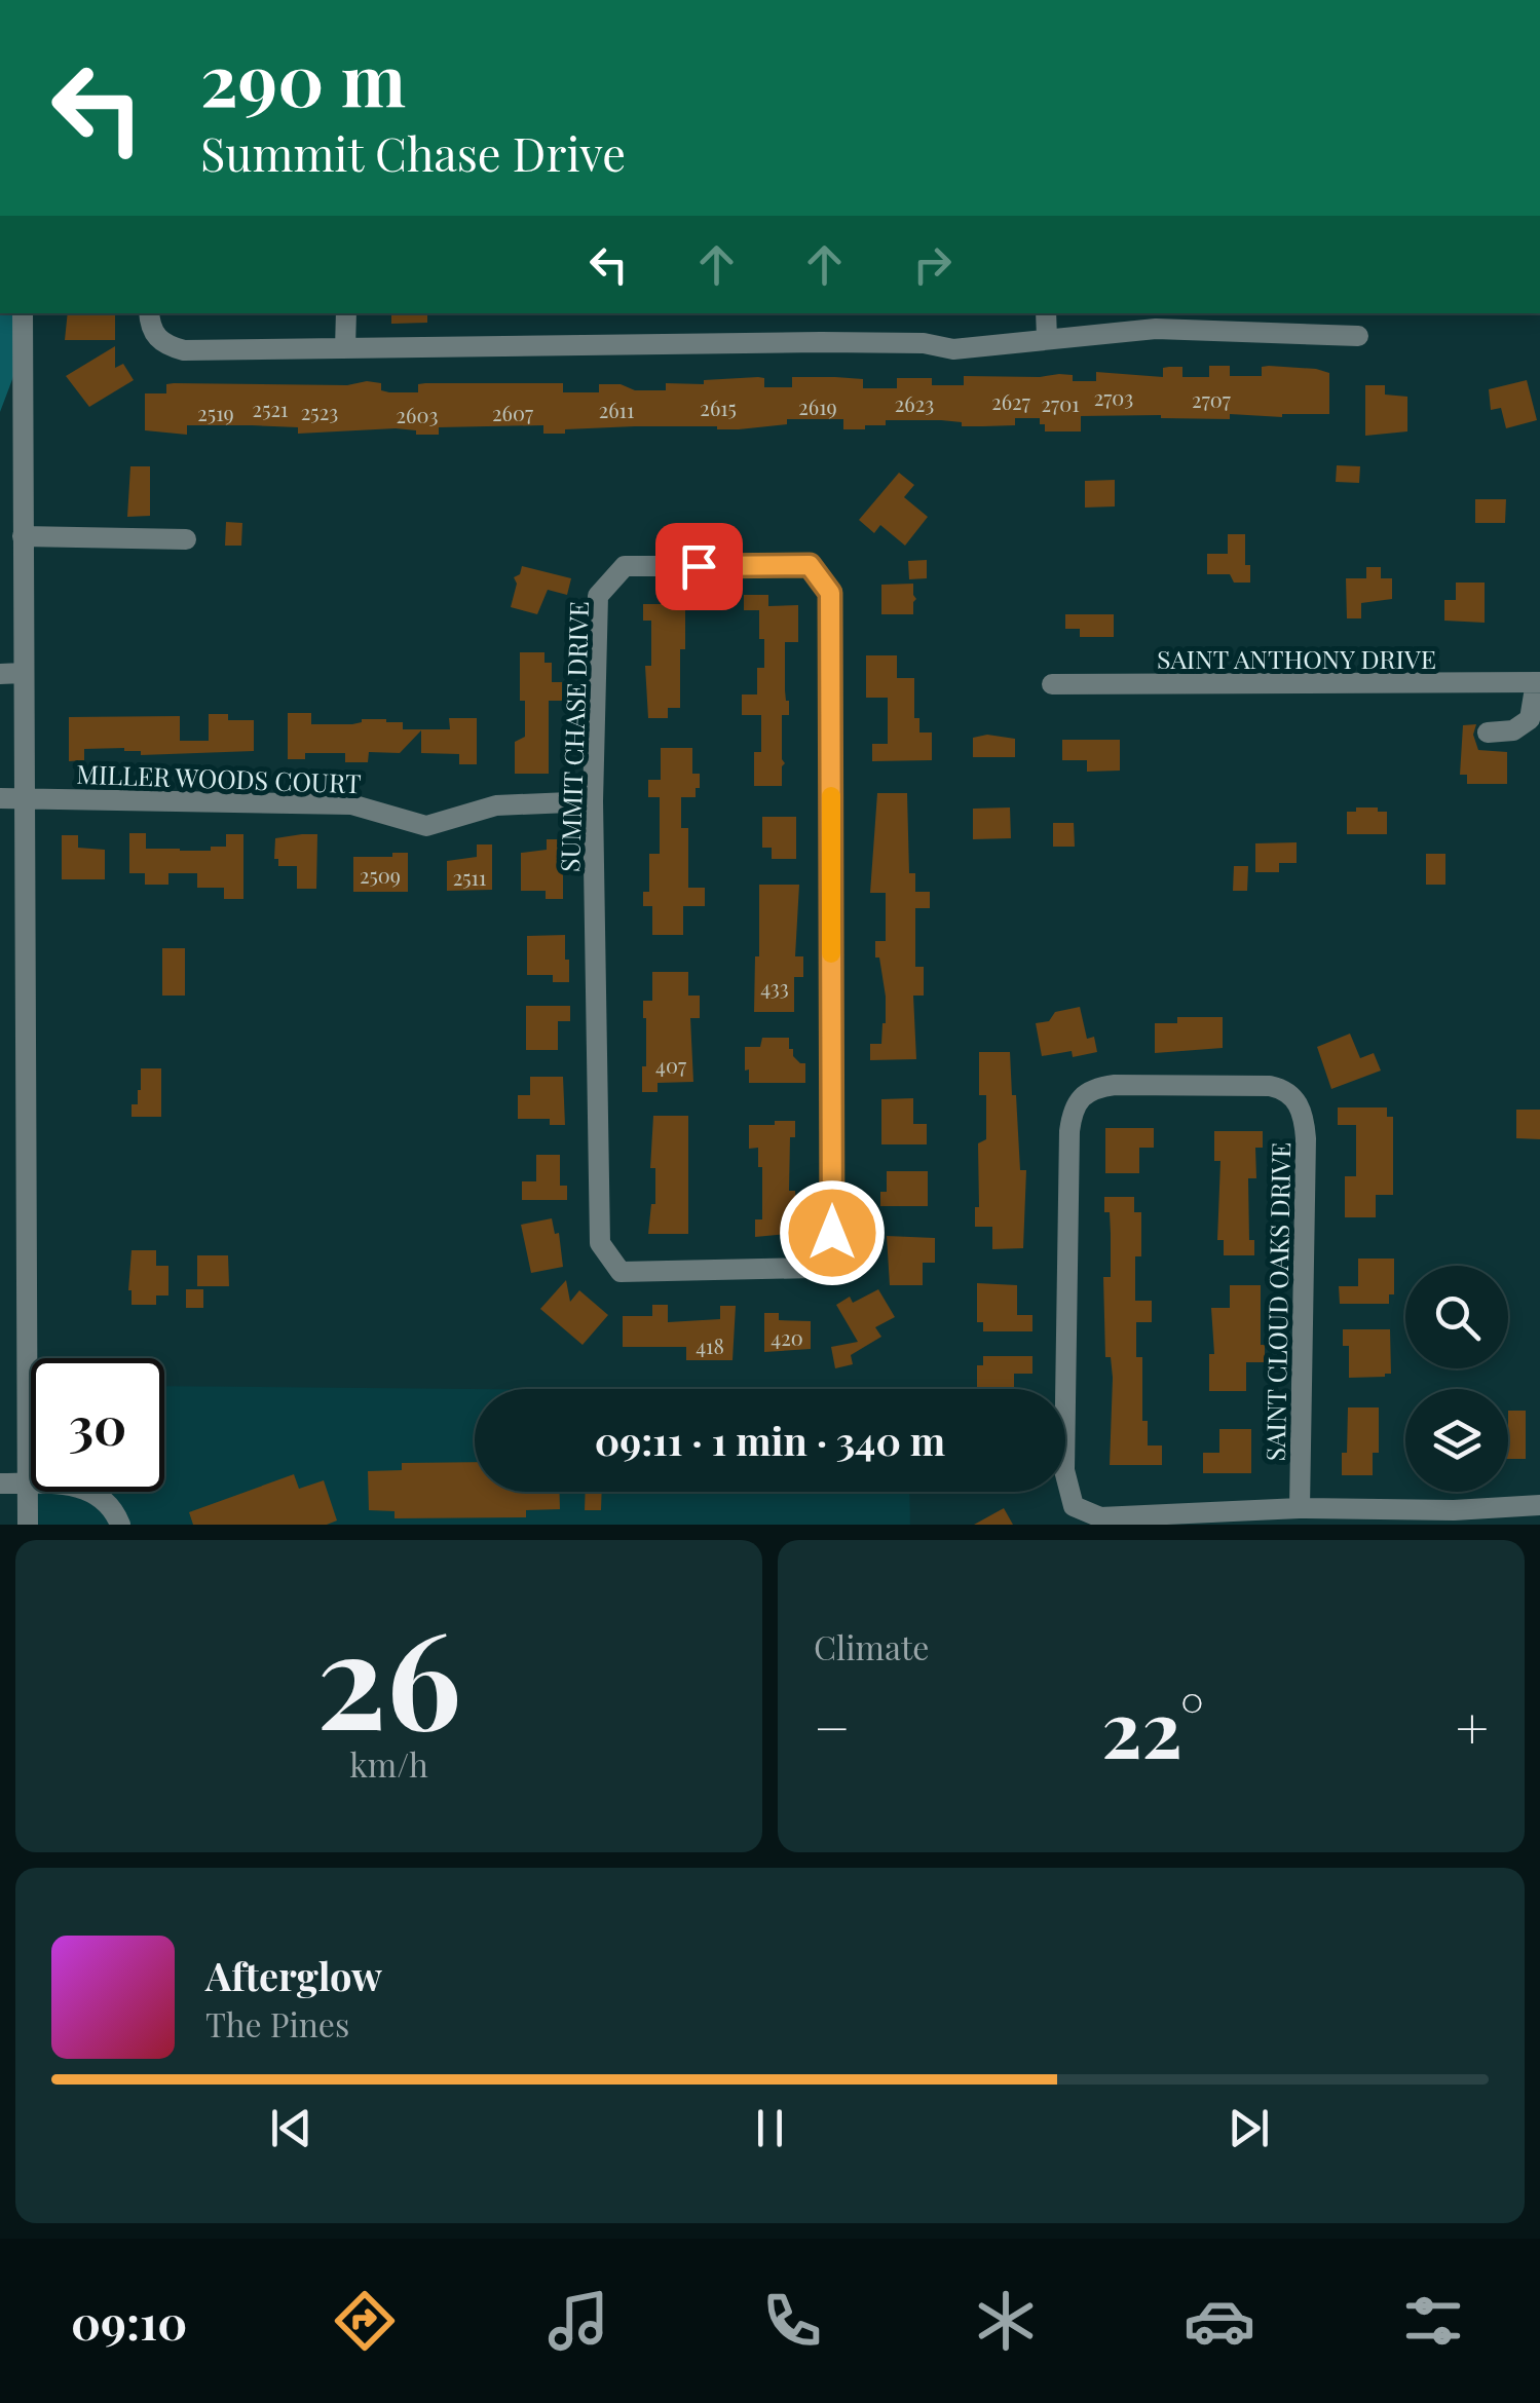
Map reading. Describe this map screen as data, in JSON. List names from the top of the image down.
{
  "streets": {
    "street": [
      "SAINT ANTHONY DRIVE",
      "SUMMIT CHASE DRIVE",
      "MILLER WOODS COURT",
      "SAINT CLOUD OAKS DRIVE"
    ]
  },
  "crossings": [
    ["SUMMIT CHASE DRIVE", "MILLER WOODS COURT"]
  ],
  "house_numbers": [
    "2703",
    "2707",
    "2627",
    "2623",
    "2701",
    "2619",
    "2615",
    "2521",
    "2611",
    "2523",
    "2519",
    "2607",
    "2603",
    "2509",
    "2511",
    "433",
    "407",
    "420",
    "418"
  ],
  "page": {
    "turn": ["290 m", "Summit Chase Drive"],
    "limit": "30",
    "trip": "09:11 · 1 min · 340 m",
    "tile": [
      ["26", "km/h"],
      "Climate"
    ],
    "heat": ["−", "22°", "+"],
    "song": ["Afterglow", "The Pines"],
    "tabs": "09:10"
  }
}
